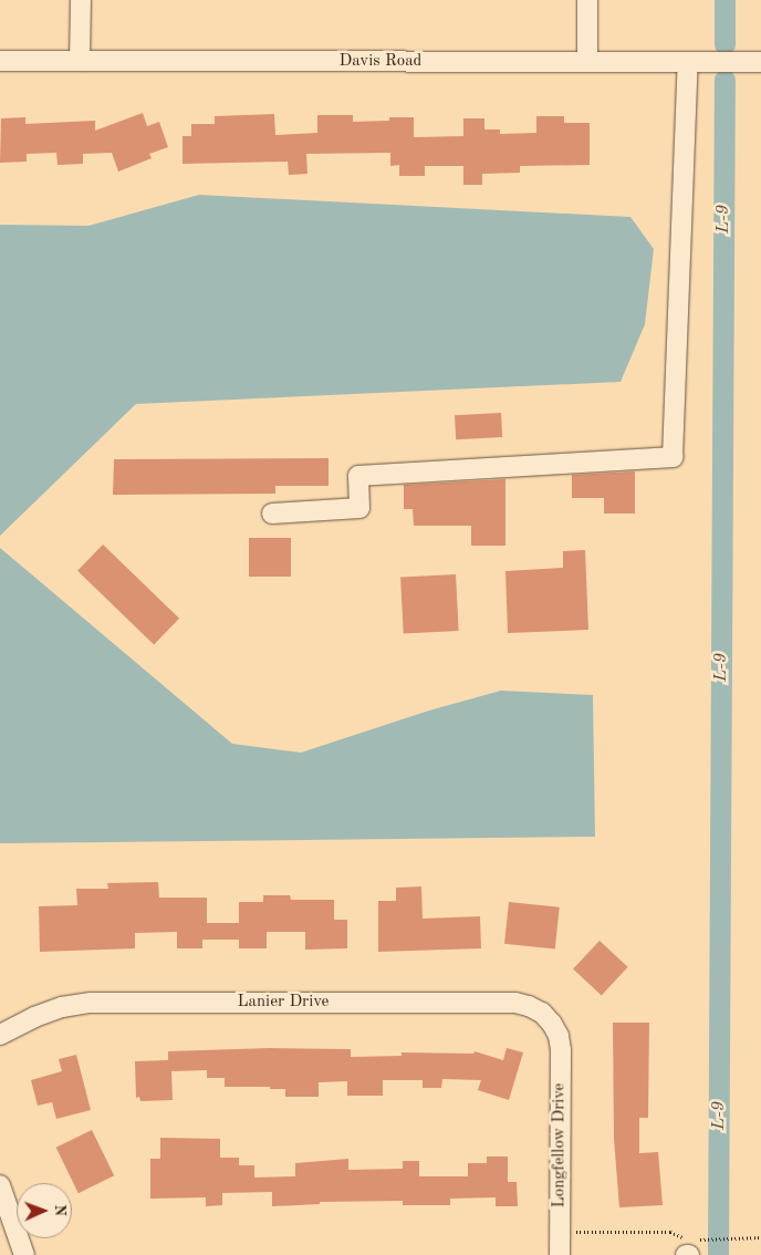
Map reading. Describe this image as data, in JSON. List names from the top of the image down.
{
  "streets": {
    "street": ["Davis Road", "Lanier Drive", "Longfellow Drive"]
  },
  "crossings": [
    ["Lanier Drive", "Longfellow Drive"]
  ],
  "water": ["L-9"],
  "north": "right"
}
